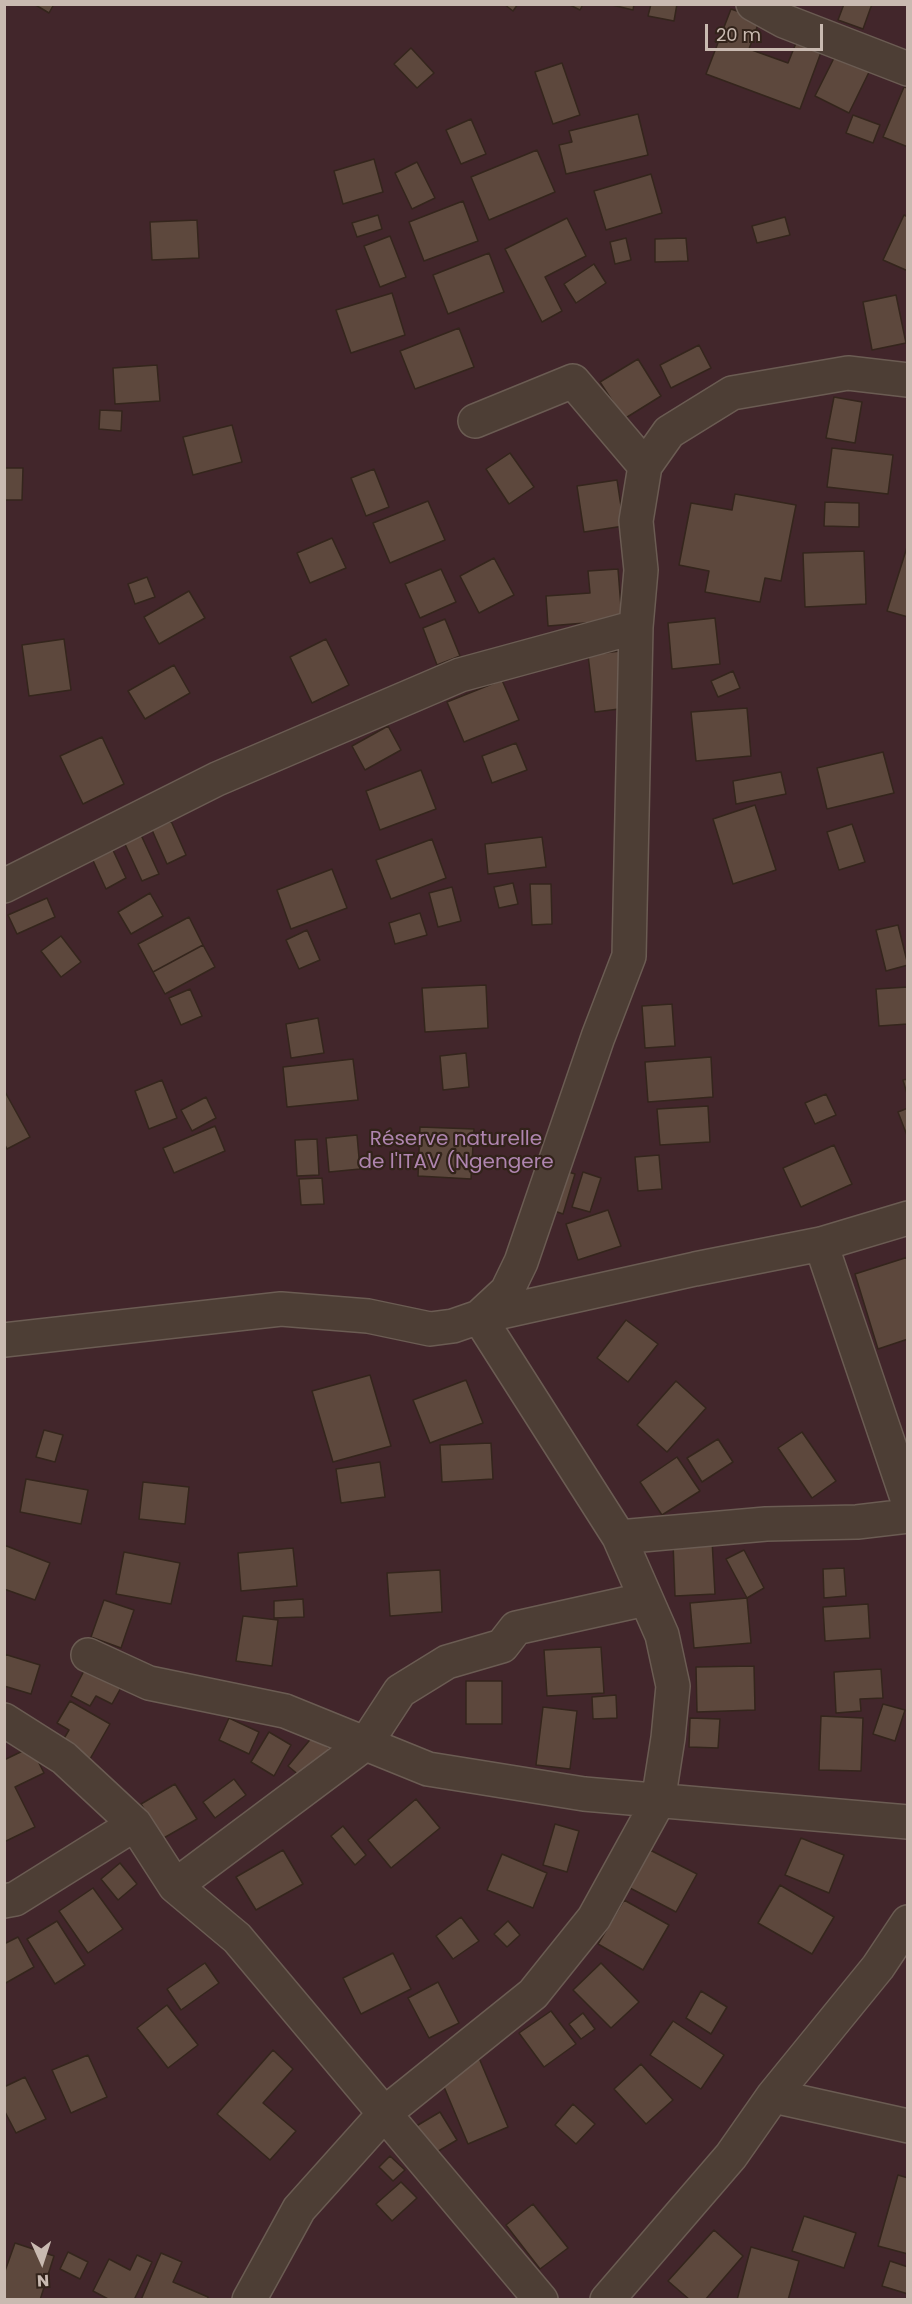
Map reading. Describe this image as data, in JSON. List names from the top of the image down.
{
  "parks": ["Réserve naturelle de l'ITAV (Ngengere"],
  "scale_bar": "20 m",
  "north": "bottom"
}
